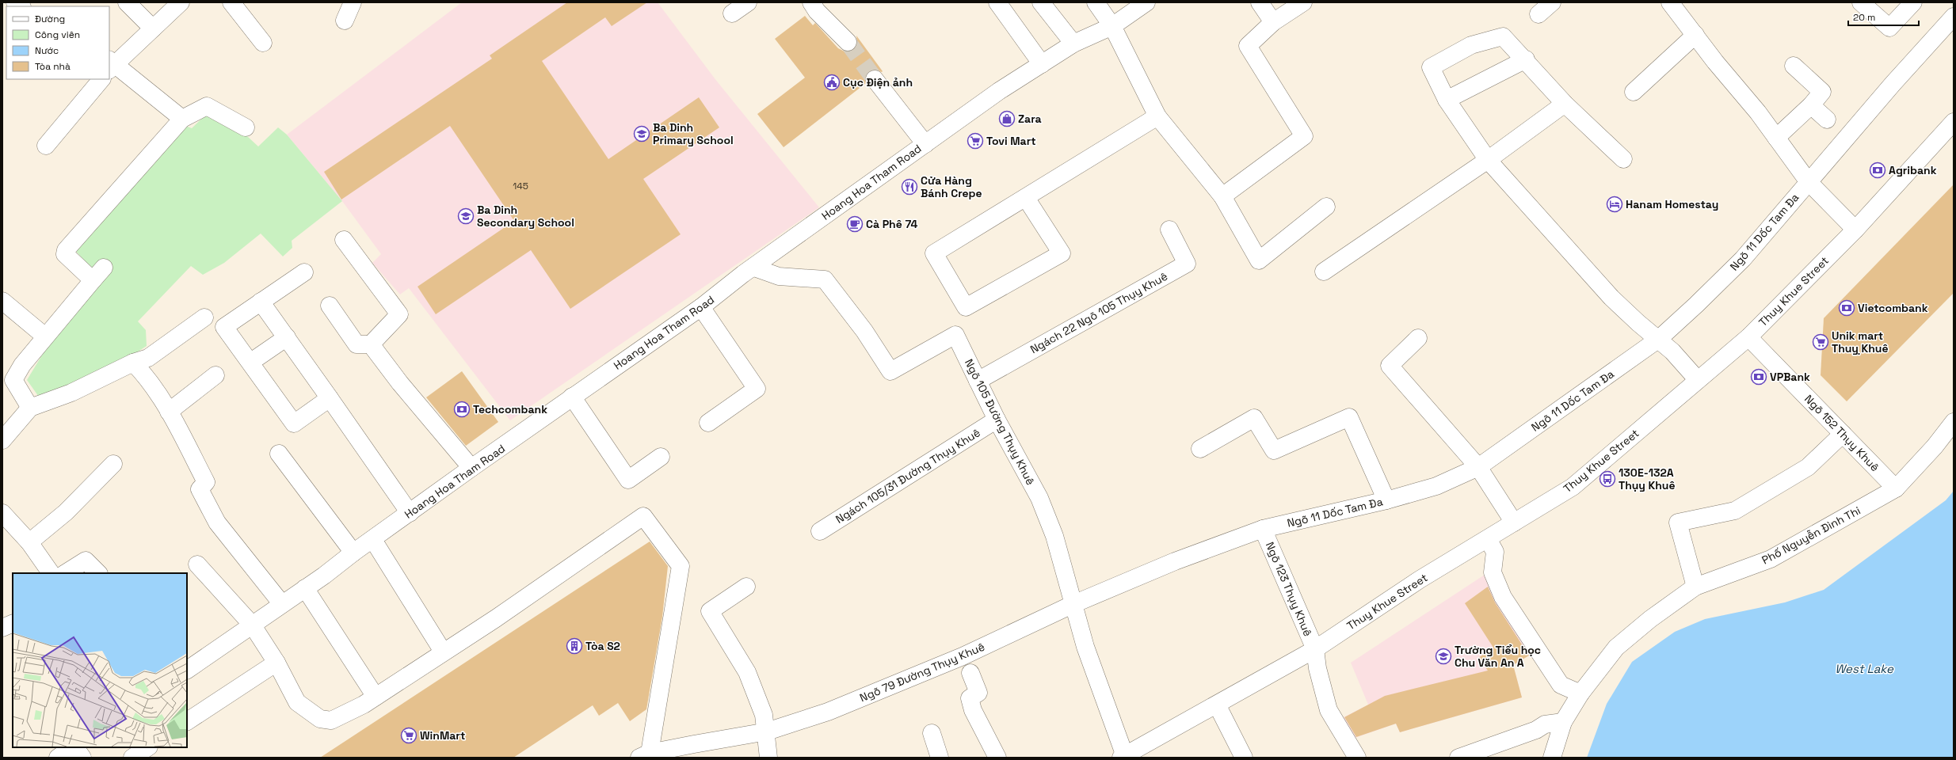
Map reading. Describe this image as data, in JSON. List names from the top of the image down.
{
  "streets": {
    "main road": [
      "Hoang Hoa Tham Road",
      "Ngõ 11 Dốc Tam Đa",
      "Thuy Khue Street",
      "Ngách 22 Ngõ 105 Thụy Khuê",
      "Ngõ 105 Đường Thụy Khuê",
      "Ngõ 152 Thụy Khuê",
      "Ngách 105/31 Đường Thụy Khuê",
      "Phố Nguyễn Đình Thi",
      "Ngõ 123 Thụy Khuê",
      "Ngõ 79 Đường Thụy Khuê"
    ]
  },
  "crossings": [
    ["Hoang Hoa Tham Road", "Ngõ 105 Đường Thụy Khuê"],
    ["Ngõ 11 Dốc Tam Đa", "Ngõ 105 Đường Thụy Khuê"],
    ["Ngõ 11 Dốc Tam Đa", "Ngõ 123 Thụy Khuê"],
    ["Ngõ 11 Dốc Tam Đa", "Ngõ 79 Đường Thụy Khuê"],
    ["Thuy Khue Street", "Ngõ 105 Đường Thụy Khuê"],
    ["Thuy Khue Street", "Ngõ 152 Thụy Khuê"],
    ["Thuy Khue Street", "Ngõ 123 Thụy Khuê"],
    ["Ngách 22 Ngõ 105 Thụy Khuê", "Ngõ 105 Đường Thụy Khuê"],
    ["Ngõ 105 Đường Thụy Khuê", "Ngách 105/31 Đường Thụy Khuê"],
    ["Ngõ 105 Đường Thụy Khuê", "Ngõ 79 Đường Thụy Khuê"],
    ["Ngõ 152 Thụy Khuê", "Phố Nguyễn Đình Thi"]
  ],
  "water": ["West Lake"],
  "places": {
    "public building": ["Cục Điện ảnh"],
    "shop": ["Zara"],
    "school or university": ["Ba Dinh Primary School", "Ba Dinh Secondary School", "Trường Tiểu học Chu Văn An A"],
    "supermarket": ["Tovi Mart", "Unik mart Thuỵ Khuê", "WinMart"],
    "bank": [
      "Agribank",
      "Vietcombank",
      "VPBank",
      "Techcombank"
    ],
    "restaurant": ["Cửa Hàng Bánh Crepe"],
    "hotel": ["Hanam Homestay"],
    "cafe": ["Cà Phê 74"],
    "bus stop": ["130E-132A Thụy Khuê"],
    "building": ["Tòa S2"]
  },
  "house_numbers": ["145"],
  "legend": [
    "Đường",
    "Công viên",
    "Nước",
    "Tòa nhà"
  ],
  "scale_bar": "20 m"
}
